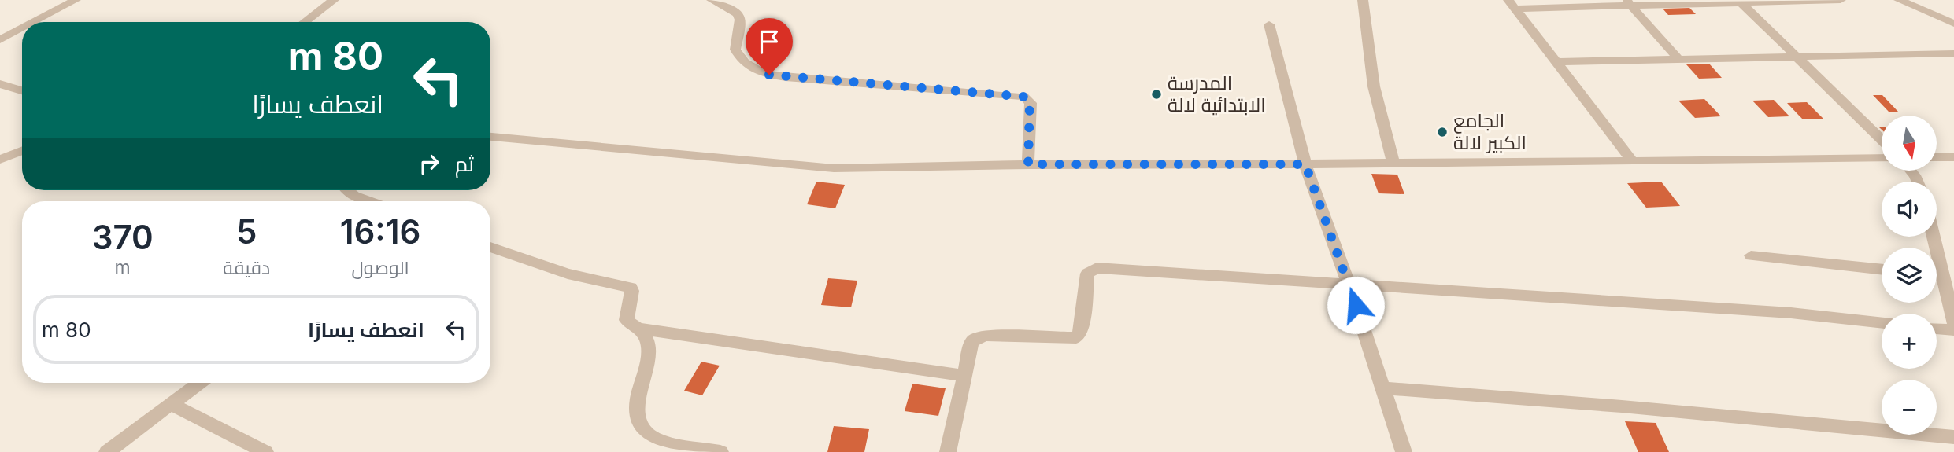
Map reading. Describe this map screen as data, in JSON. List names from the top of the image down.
{
  "places": ["المدرسة الابتدائية لالة", "الجامع الكبير لالة"],
  "north": "bottom",
  "page": {
    "turn": ["80 m", "انعطف يسارًا"],
    "map_buttons": ["+", "−"],
    "then": "ثم",
    "eta": [
      "16:16",
      "الوصول",
      "5",
      "دقيقة",
      "370",
      "m"
    ],
    "list": [
      {
        "name": "انعطف يسارًا",
        "value": "80 m"
      }
    ]
  }
}
